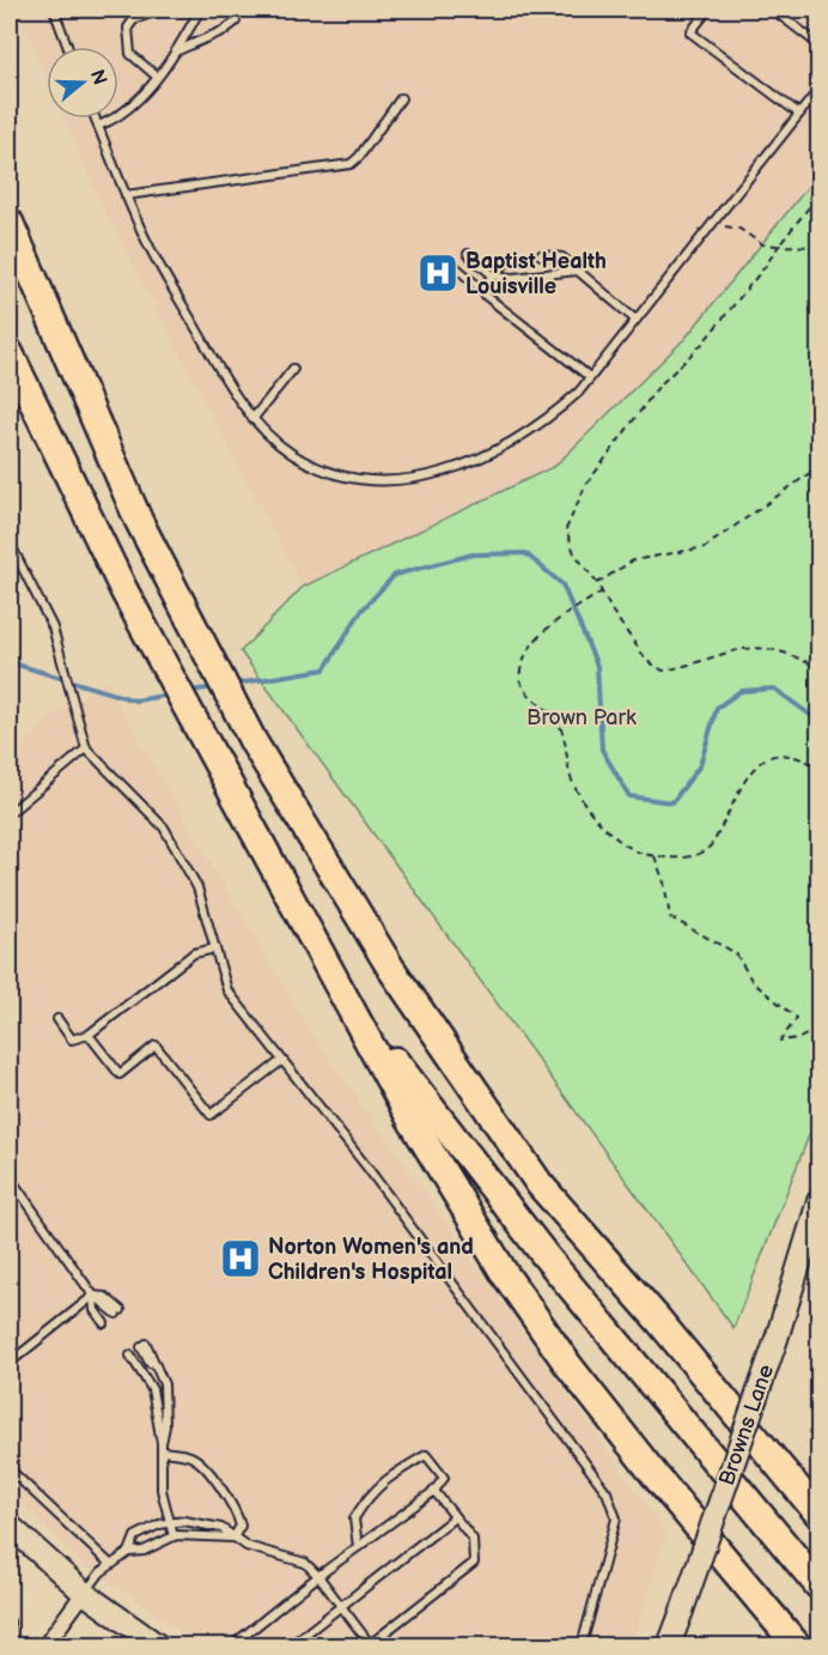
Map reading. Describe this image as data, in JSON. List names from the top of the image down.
{
  "streets": {
    "street": ["Browns Lane"]
  },
  "parks": ["Brown Park"],
  "places": {
    "hospital": ["Baptist Health Louisville", "Norton Women's and Children's Hospital"]
  },
  "north": "right"
}
